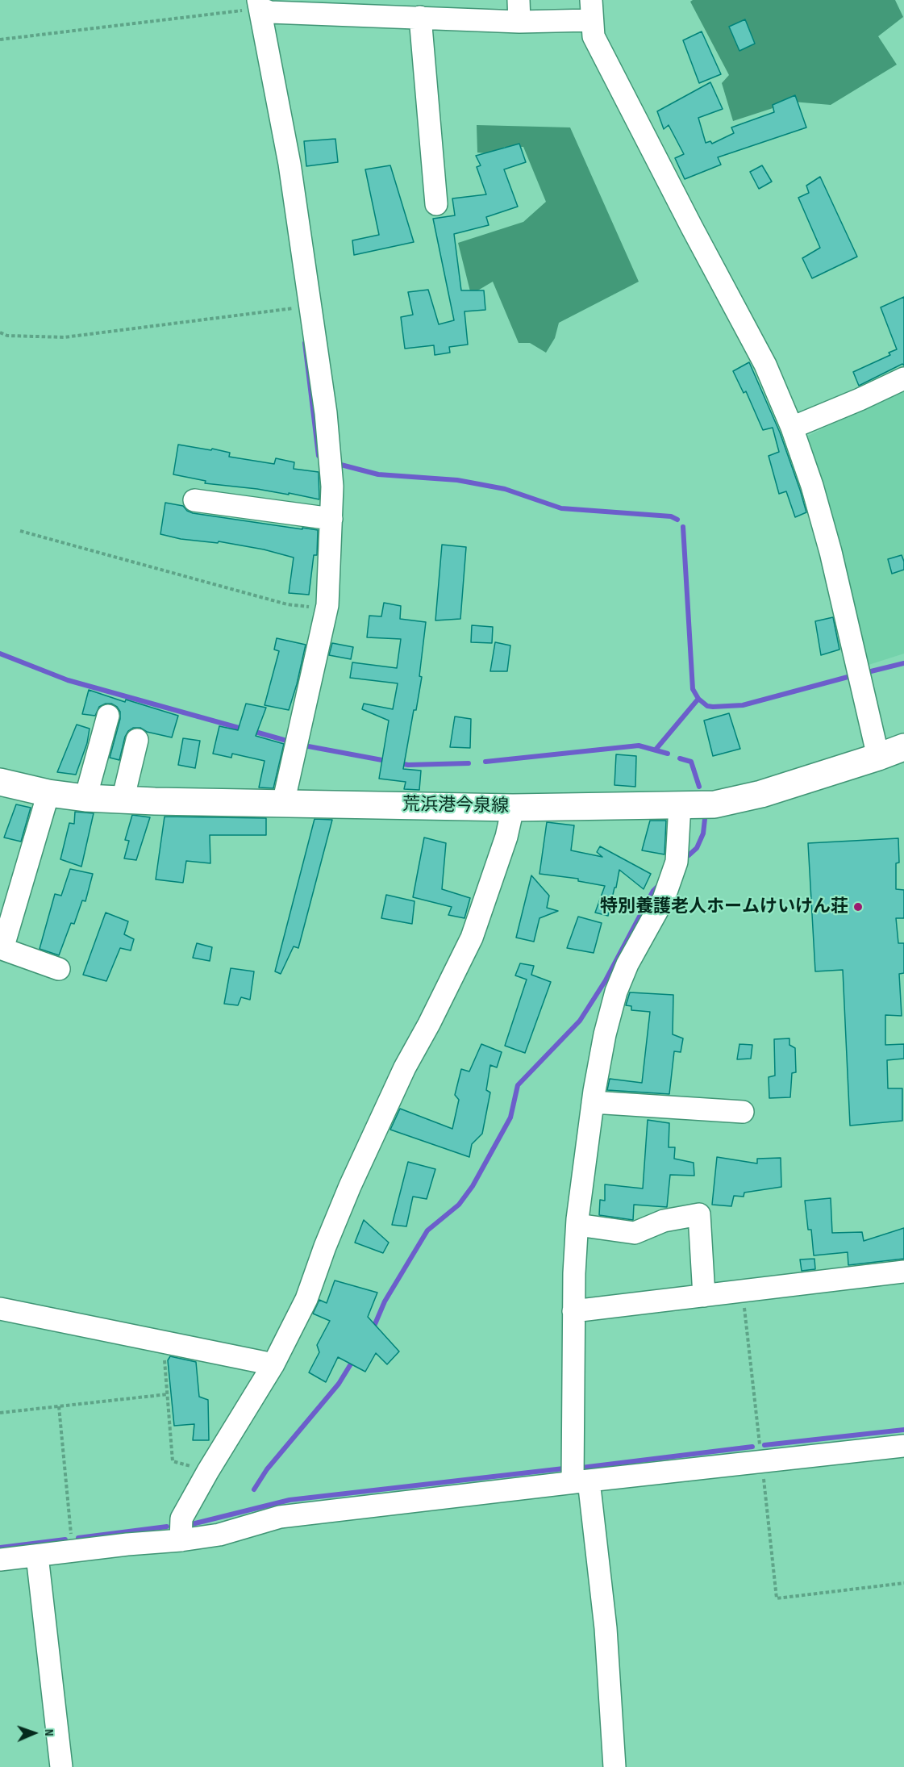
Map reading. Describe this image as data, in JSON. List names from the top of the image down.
{
  "streets": {
    "main road": ["荒浜港今泉線"]
  },
  "places": ["特別養護老人ホームけいけん荘"],
  "north": "right"
}
